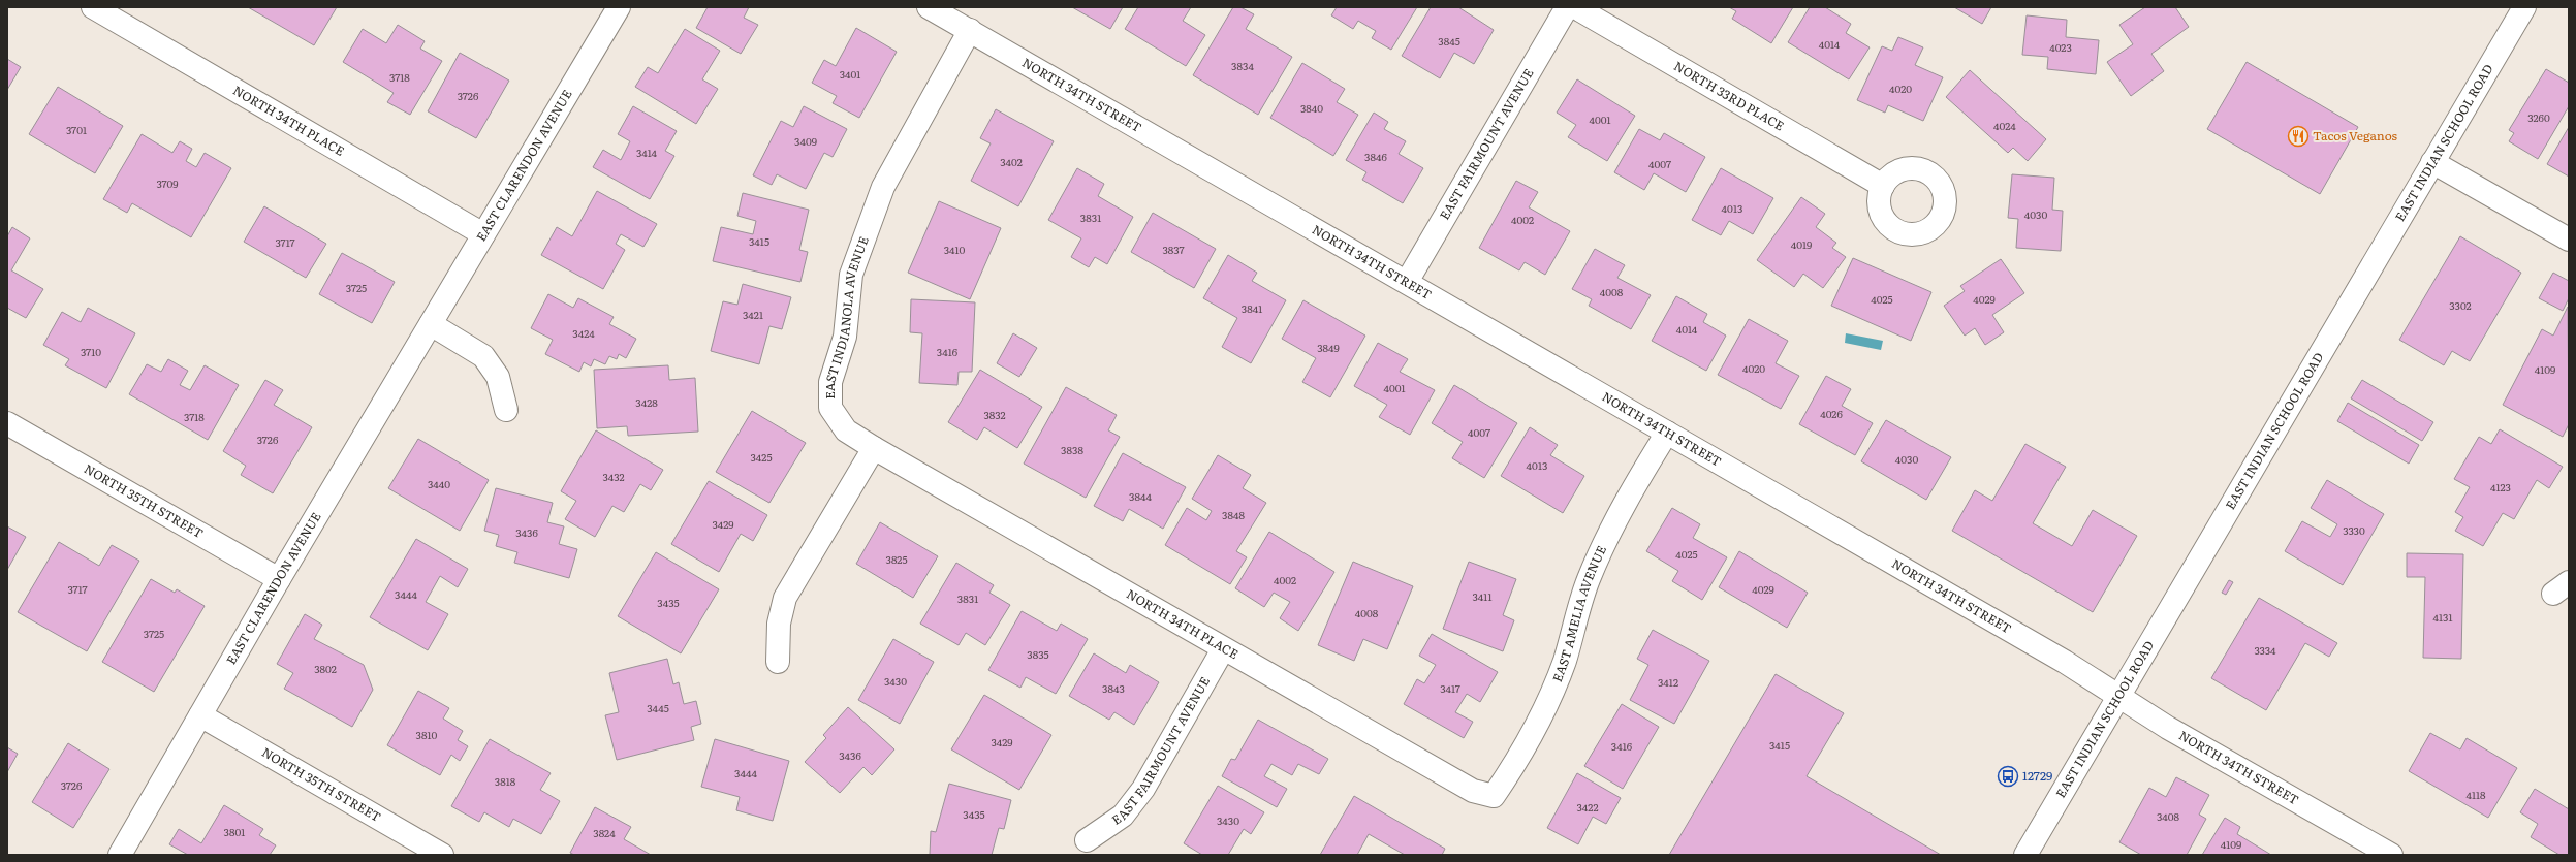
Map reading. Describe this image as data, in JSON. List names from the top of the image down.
{
  "streets": {
    "street": [
      "NORTH 34TH STREET",
      "NORTH 33RD PLACE",
      "NORTH 34TH PLACE",
      "EAST INDIAN SCHOOL ROAD",
      "EAST FAIRMOUNT AVENUE",
      "EAST CLARENDON AVENUE",
      "EAST INDIANOLA AVENUE",
      "NORTH 35TH STREET",
      "EAST AMELIA AVENUE"
    ]
  },
  "crossings": [
    ["NORTH 34TH STREET", "EAST INDIAN SCHOOL ROAD"],
    ["NORTH 34TH STREET", "EAST FAIRMOUNT AVENUE"],
    ["NORTH 34TH STREET", "EAST INDIANOLA AVENUE"],
    ["NORTH 34TH STREET", "EAST AMELIA AVENUE"],
    ["NORTH 34TH PLACE", "EAST FAIRMOUNT AVENUE"],
    ["NORTH 34TH PLACE", "EAST CLARENDON AVENUE"],
    ["NORTH 34TH PLACE", "EAST INDIANOLA AVENUE"],
    ["NORTH 34TH PLACE", "EAST AMELIA AVENUE"],
    ["EAST CLARENDON AVENUE", "NORTH 35TH STREET"]
  ],
  "places": {
    "restaurant": ["Tacos Veganos"],
    "bus stop": ["12729"]
  },
  "house_numbers": [
    "3845",
    "4014",
    "4023",
    "3834",
    "3401",
    "3718",
    "4020",
    "3726",
    "3840",
    "3260",
    "4001",
    "4024",
    "3701",
    "3409",
    "3414",
    "3846",
    "3402",
    "4007",
    "3709",
    "4013",
    "4030",
    "3831",
    "4002",
    "3415",
    "3717",
    "4019",
    "3410",
    "3837",
    "3725",
    "4008",
    "4025",
    "4029",
    "3302",
    "3841",
    "3421",
    "4014",
    "3424",
    "3849",
    "3710",
    "3416",
    "4020",
    "4109",
    "4001",
    "3428",
    "4026",
    "3832",
    "3718",
    "4007",
    "3726",
    "3838",
    "3425",
    "4030",
    "4013",
    "3432",
    "3440",
    "4123",
    "3844",
    "3848",
    "3429",
    "3330",
    "3436",
    "4025",
    "3825",
    "4002",
    "3717",
    "4029",
    "3444",
    "3411",
    "3831",
    "3435",
    "4008",
    "4131",
    "3725",
    "3334",
    "3835",
    "3802",
    "3430",
    "3412",
    "3843",
    "3417",
    "3445",
    "3810",
    "3429",
    "3415",
    "3416",
    "3436",
    "3444",
    "3818",
    "3726",
    "4118",
    "3422",
    "3435",
    "3408",
    "3430",
    "3801",
    "3824",
    "4109"
  ]
}
